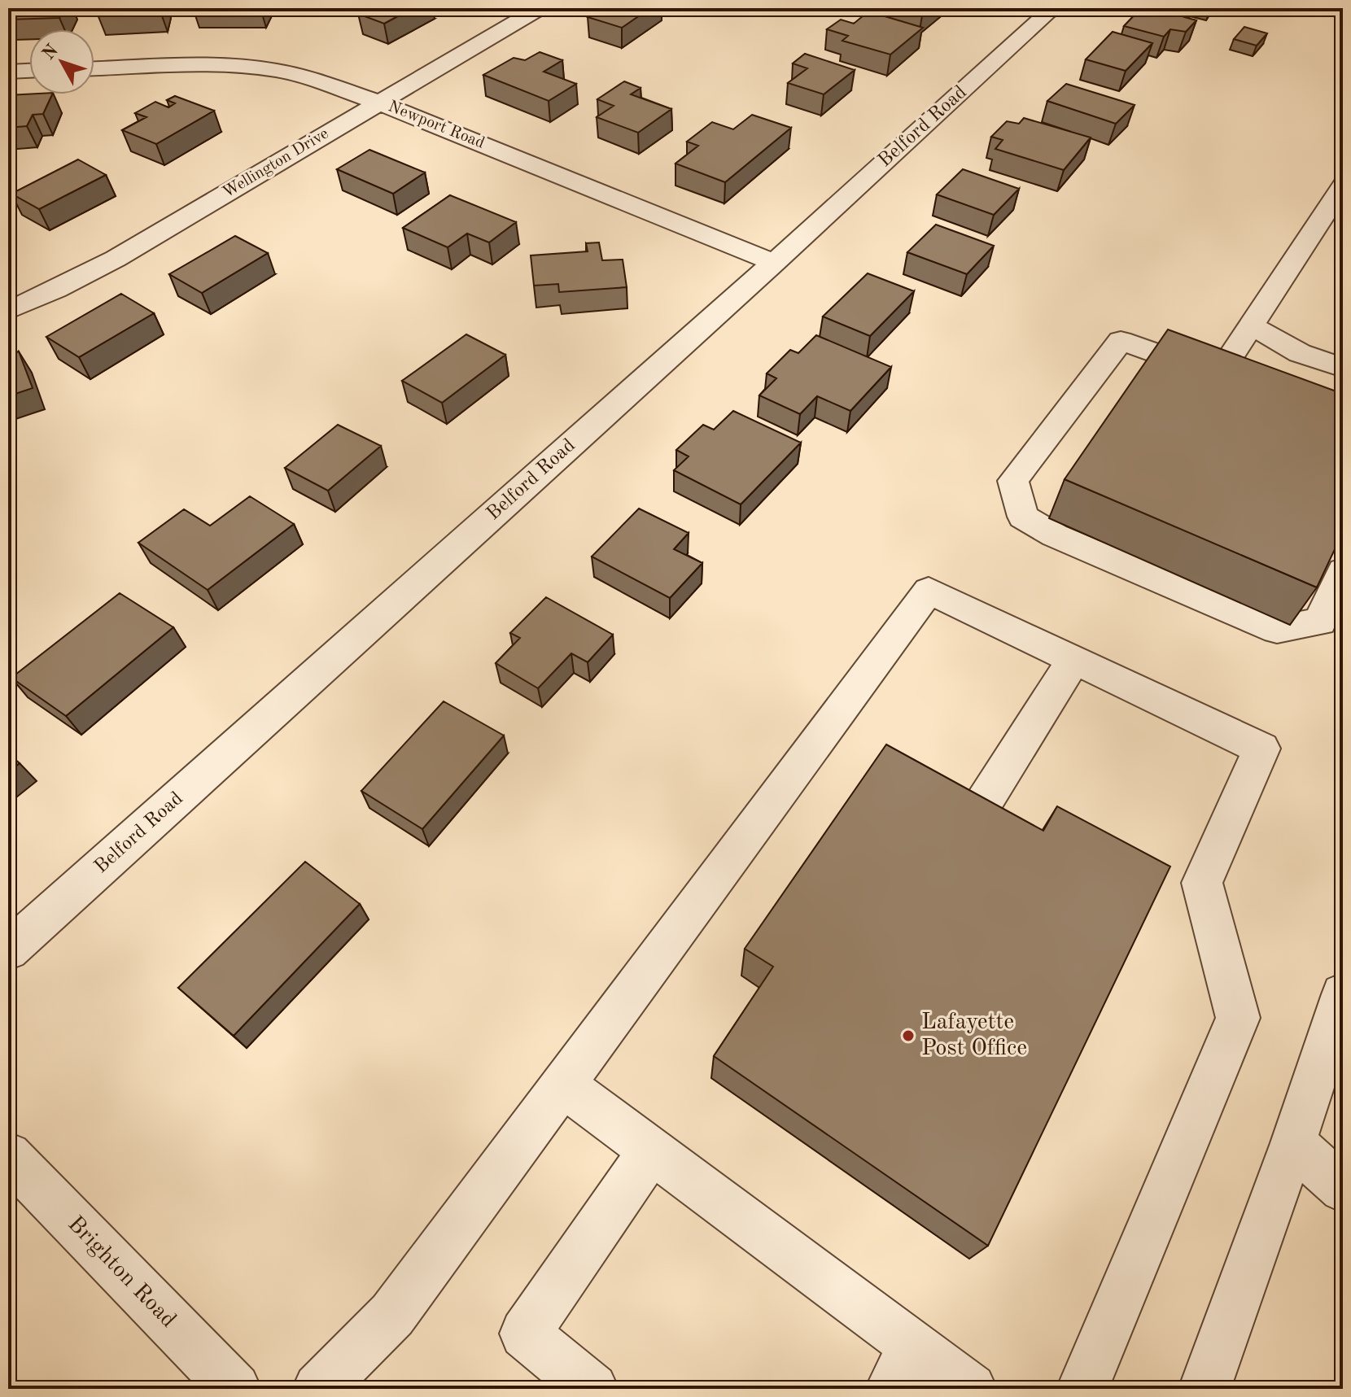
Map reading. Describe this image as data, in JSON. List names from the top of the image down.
{
  "streets": {
    "street": [
      "Newport Road",
      "Belford Road",
      "Wellington Drive",
      "Brighton Road"
    ]
  },
  "crossings": [
    ["Newport Road", "Belford Road"],
    ["Newport Road", "Wellington Drive"]
  ],
  "places": ["Lafayette Post Office"],
  "north": "top left"
}
